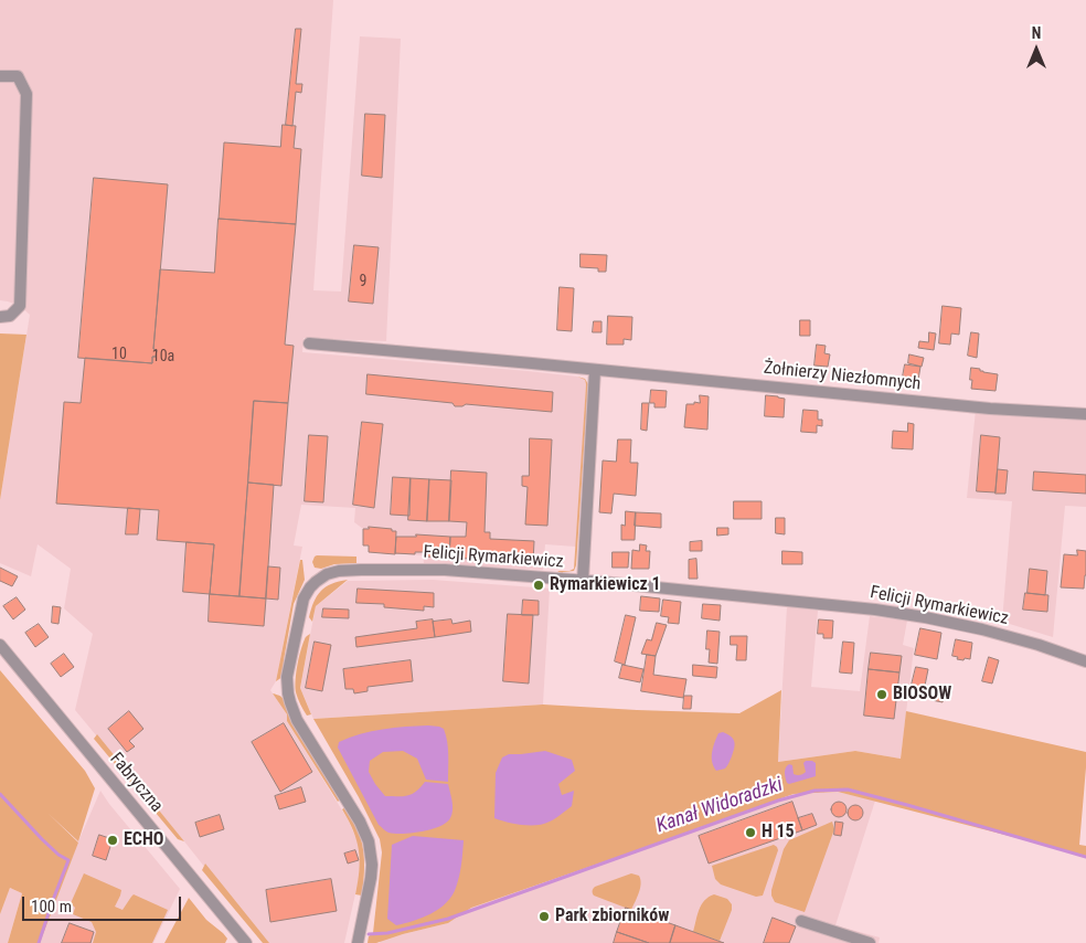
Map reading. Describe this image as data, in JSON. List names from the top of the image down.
{
  "streets": {
    "street": ["Żołnierzy Niezłomnych", "Felicji Rymarkiewicz", "Fabryczna"]
  },
  "water": ["Kanał Widoradzki"],
  "places": [
    "Rymarkiewicz 1",
    "BIOSOW",
    "H 15",
    "ECHO",
    "Park zbiorników"
  ],
  "house_numbers": ["9", "10", "10a"],
  "scale_bar": "100 m",
  "north": "top"
}
